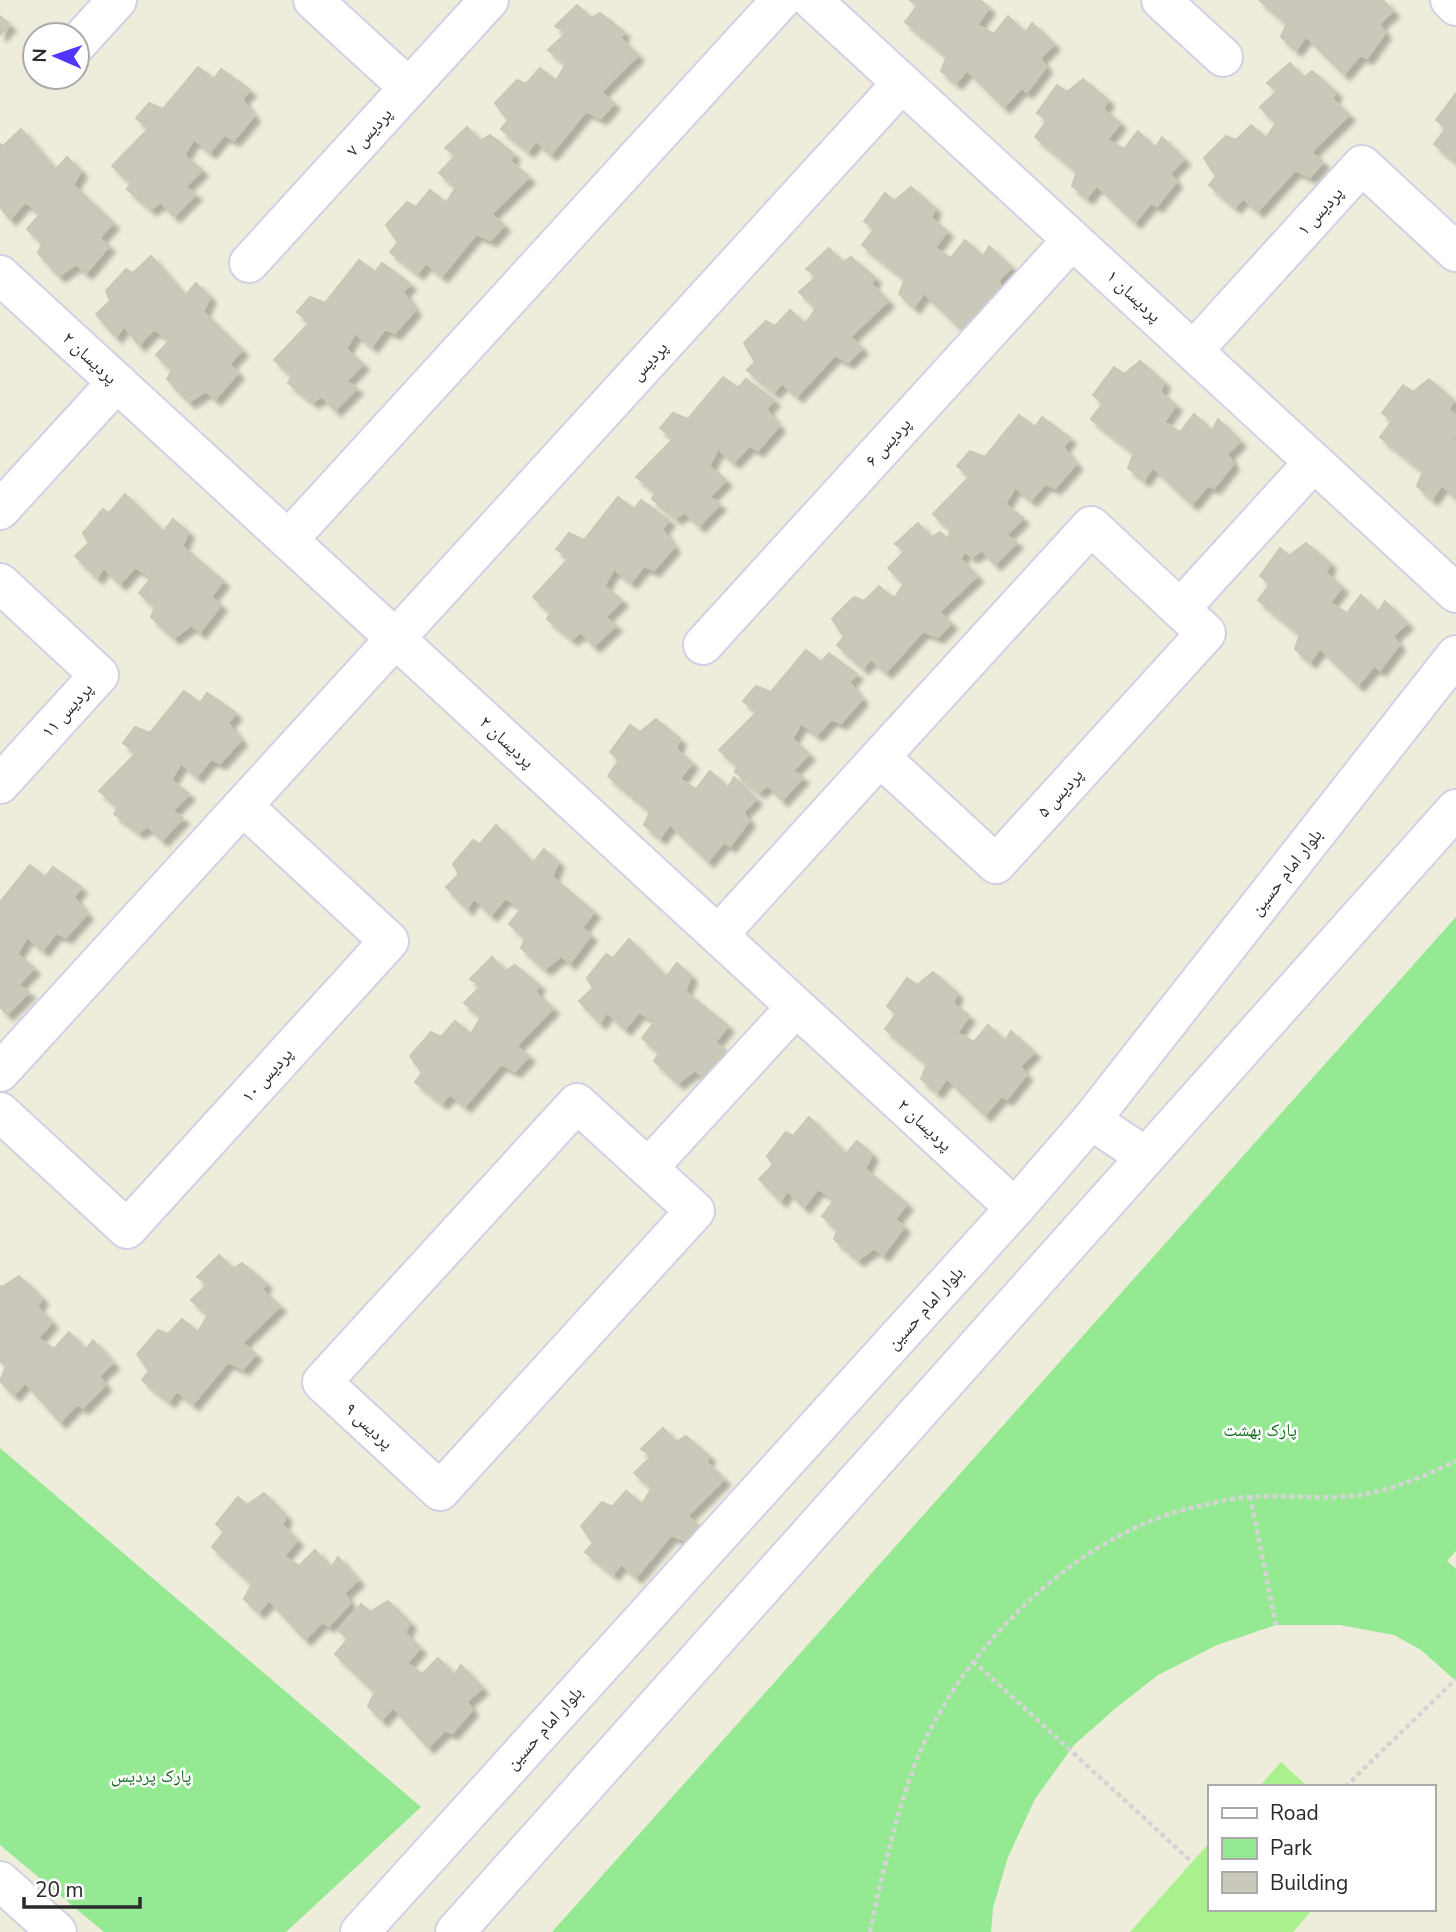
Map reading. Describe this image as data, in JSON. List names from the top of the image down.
{
  "streets": {
    "street": [
      "پردیس ۷",
      "پردیس ۱",
      "پردیسان ۱",
      "پردیسان ۲",
      "پردیس",
      "پردیس ۶",
      "پردیس ۱۱",
      "پردیس ۵",
      "بلوار امام حسین",
      "پردیس ۱۰",
      "پردیس ۹"
    ]
  },
  "crossings": [
    ["پردیس ۱", "پردیسان ۱"],
    ["پردیسان ۱", "پردیس"],
    ["پردیسان ۱", "پردیس ۶"],
    ["پردیسان ۲", "پردیس"],
    ["پردیسان ۲", "پردیس ۵"],
    ["پردیسان ۲", "بلوار امام حسین"]
  ],
  "parks": ["پارک بهشت", "پارک پردیس"],
  "legend": ["Road", "Park", "Building"],
  "scale_bar": "20 m",
  "north": "left"
}
